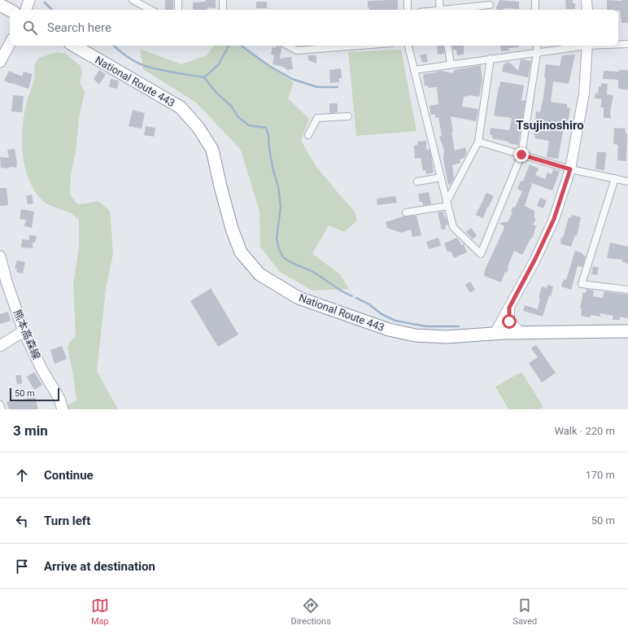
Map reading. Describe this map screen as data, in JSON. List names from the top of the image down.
{
  "streets": {
    "highway": ["National Route 443"],
    "main road": ["熊本高森線"]
  },
  "districts": ["Tsujinoshiro"],
  "scale_bar": "50 m",
  "page": {
    "search": "Search here",
    "scale": "50 m",
    "heading": ["3 min", "Walk · 220 m"],
    "list": [
      ["Continue", "170 m"],
      ["Turn left", "50 m"],
      "Arrive at destination"
    ],
    "nav": ["Map", "Directions", "Saved"]
  }
}
